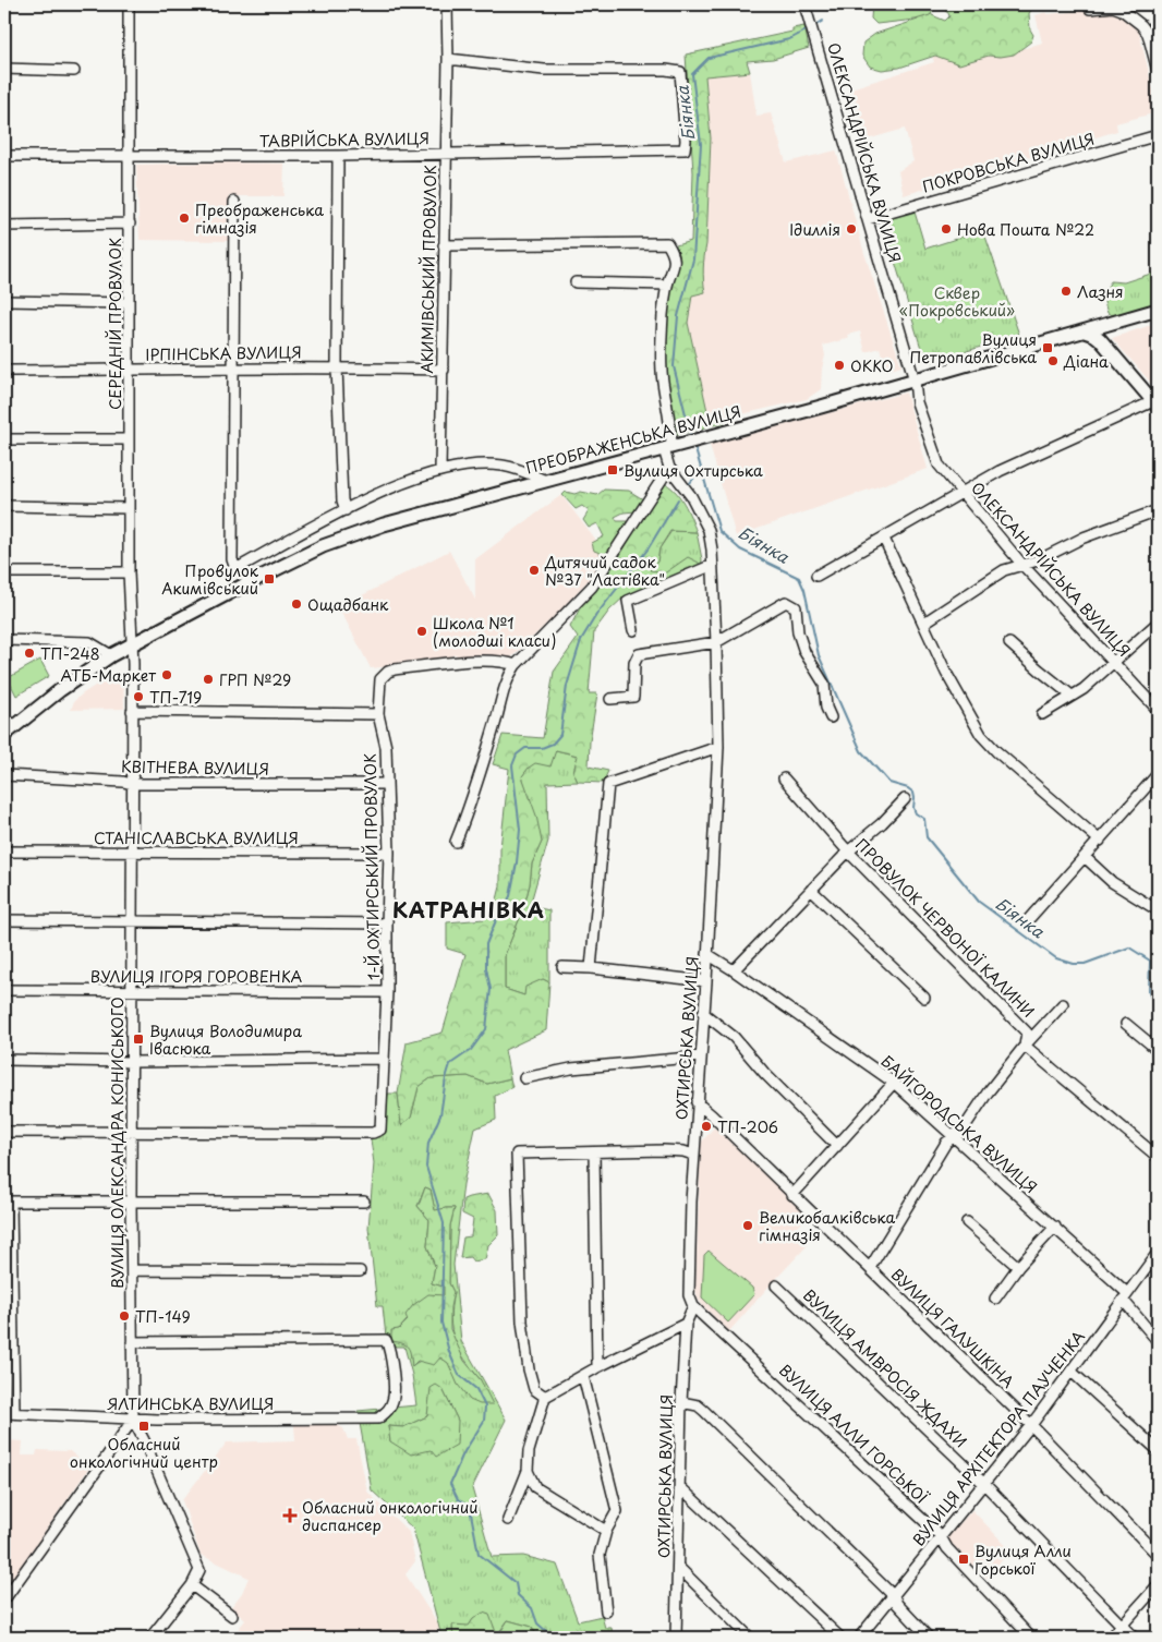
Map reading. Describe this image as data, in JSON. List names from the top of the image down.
{
  "streets": {
    "main road": ["ПРЕОБРАЖЕНСЬКА ВУЛИЦЯ"],
    "street": [
      "ТАВРІЙСЬКА ВУЛИЦЯ",
      "ОЛЕКСАНДРІЙСЬКА ВУЛИЦЯ",
      "ПОКРОВСЬКА ВУЛИЦЯ",
      "АКИМІВСЬКИЙ ПРОВУЛОК",
      "СЕРЕДНІЙ ПРОВУЛОК",
      "ІРПІНСЬКА ВУЛИЦЯ",
      "КВІТНЕВА ВУЛИЦЯ",
      "СТАНІСЛАВСЬКА ВУЛИЦЯ",
      "1-Й ОХТИРСЬКИЙ ПРОВУЛОК",
      "ПРОВУЛОК ЧЕРВОНОЇ КАЛИНИ",
      "ВУЛИЦЯ ІГОРЯ ГОРОВЕНКА",
      "ОХТИРСЬКА ВУЛИЦЯ",
      "БАЙГОРОДСЬКА ВУЛИЦЯ",
      "ВУЛИЦЯ ОЛЕКСАНДРА КОНИСЬКОГО",
      "ВУЛИЦЯ ГАЛУШКІНА",
      "ВУЛИЦЯ АМВРОСІЯ ЖДАХИ",
      "ЯЛТИНСЬКА ВУЛИЦЯ",
      "ВУЛИЦЯ АЛЛИ ГОРСЬКОЇ",
      "ВУЛИЦЯ АРХІТЕКТОРА ПАУЧЕНКА"
    ]
  },
  "crossings": [
    ["ТАВРІЙСЬКА ВУЛИЦЯ", "АКИМІВСЬКИЙ ПРОВУЛОК"],
    ["ТАВРІЙСЬКА ВУЛИЦЯ", "СЕРЕДНІЙ ПРОВУЛОК"],
    ["ОЛЕКСАНДРІЙСЬКА ВУЛИЦЯ", "ПОКРОВСЬКА ВУЛИЦЯ"],
    ["ОЛЕКСАНДРІЙСЬКА ВУЛИЦЯ", "ПРЕОБРАЖЕНСЬКА ВУЛИЦЯ"],
    ["АКИМІВСЬКИЙ ПРОВУЛОК", "ІРПІНСЬКА ВУЛИЦЯ"],
    ["АКИМІВСЬКИЙ ПРОВУЛОК", "ОХТИРСЬКА ВУЛИЦЯ"],
    ["СЕРЕДНІЙ ПРОВУЛОК", "ІРПІНСЬКА ВУЛИЦЯ"],
    ["СЕРЕДНІЙ ПРОВУЛОК", "ПРЕОБРАЖЕНСЬКА ВУЛИЦЯ"],
    ["СЕРЕДНІЙ ПРОВУЛОК", "ВУЛИЦЯ ОЛЕКСАНДРА КОНИСЬКОГО"],
    ["ПРЕОБРАЖЕНСЬКА ВУЛИЦЯ", "ОХТИРСЬКА ВУЛИЦЯ"],
    ["ПРЕОБРАЖЕНСЬКА ВУЛИЦЯ", "ВУЛИЦЯ ОЛЕКСАНДРА КОНИСЬКОГО"],
    ["КВІТНЕВА ВУЛИЦЯ", "1-Й ОХТИРСЬКИЙ ПРОВУЛОК"],
    ["КВІТНЕВА ВУЛИЦЯ", "ВУЛИЦЯ ОЛЕКСАНДРА КОНИСЬКОГО"],
    ["СТАНІСЛАВСЬКА ВУЛИЦЯ", "1-Й ОХТИРСЬКИЙ ПРОВУЛОК"],
    ["СТАНІСЛАВСЬКА ВУЛИЦЯ", "ВУЛИЦЯ ОЛЕКСАНДРА КОНИСЬКОГО"],
    ["1-Й ОХТИРСЬКИЙ ПРОВУЛОК", "ВУЛИЦЯ ІГОРЯ ГОРОВЕНКА"],
    ["1-Й ОХТИРСЬКИЙ ПРОВУЛОК", "ВУЛИЦЯ ОЛЕКСАНДРА КОНИСЬКОГО"],
    ["ВУЛИЦЯ ІГОРЯ ГОРОВЕНКА", "ВУЛИЦЯ ОЛЕКСАНДРА КОНИСЬКОГО"],
    ["ОХТИРСЬКА ВУЛИЦЯ", "БАЙГОРОДСЬКА ВУЛИЦЯ"],
    ["ОХТИРСЬКА ВУЛИЦЯ", "ВУЛИЦЯ ГАЛУШКІНА"],
    ["ОХТИРСЬКА ВУЛИЦЯ", "ВУЛИЦЯ АЛЛИ ГОРСЬКОЇ"],
    ["БАЙГОРОДСЬКА ВУЛИЦЯ", "ВУЛИЦЯ АРХІТЕКТОРА ПАУЧЕНКА"],
    ["ВУЛИЦЯ ОЛЕКСАНДРА КОНИСЬКОГО", "ЯЛТИНСЬКА ВУЛИЦЯ"],
    ["ВУЛИЦЯ ГАЛУШКІНА", "ВУЛИЦЯ АРХІТЕКТОРА ПАУЧЕНКА"],
    ["ВУЛИЦЯ АМВРОСІЯ ЖДАХИ", "ВУЛИЦЯ АРХІТЕКТОРА ПАУЧЕНКА"],
    ["ВУЛИЦЯ АЛЛИ ГОРСЬКОЇ", "ВУЛИЦЯ АРХІТЕКТОРА ПАУЧЕНКА"]
  ],
  "districts": ["КАТРАНІВКА"],
  "water": ["Біянка"],
  "parks": ["Сквер «Покровський»"],
  "places": {
    "other": [
      "Преображенська гімназія",
      "Ідиллія",
      "Нова Пошта №22",
      "Лазня",
      "Діана",
      "ОККО",
      "Дитячий садок №37 \"Ластівка\"",
      "Ощадбанк",
      "Школа №1 (молодші класи)",
      "ТП-248",
      "АТБ-Маркет",
      "ГРП №29",
      "ТП-719",
      "ТП-206",
      "Великобалківська гімназія",
      "ТП-149"
    ],
    "transit": [
      "Вулиця Петропавлівська",
      "Вулиця Охтирська",
      "Провулок Акимівський",
      "Вулиця Володимира Івасюка",
      "Обласний онкологічний центр",
      "Вулиця Алли Горської"
    ],
    "health": ["Обласний онкологічний диспансер"]
  }
}
